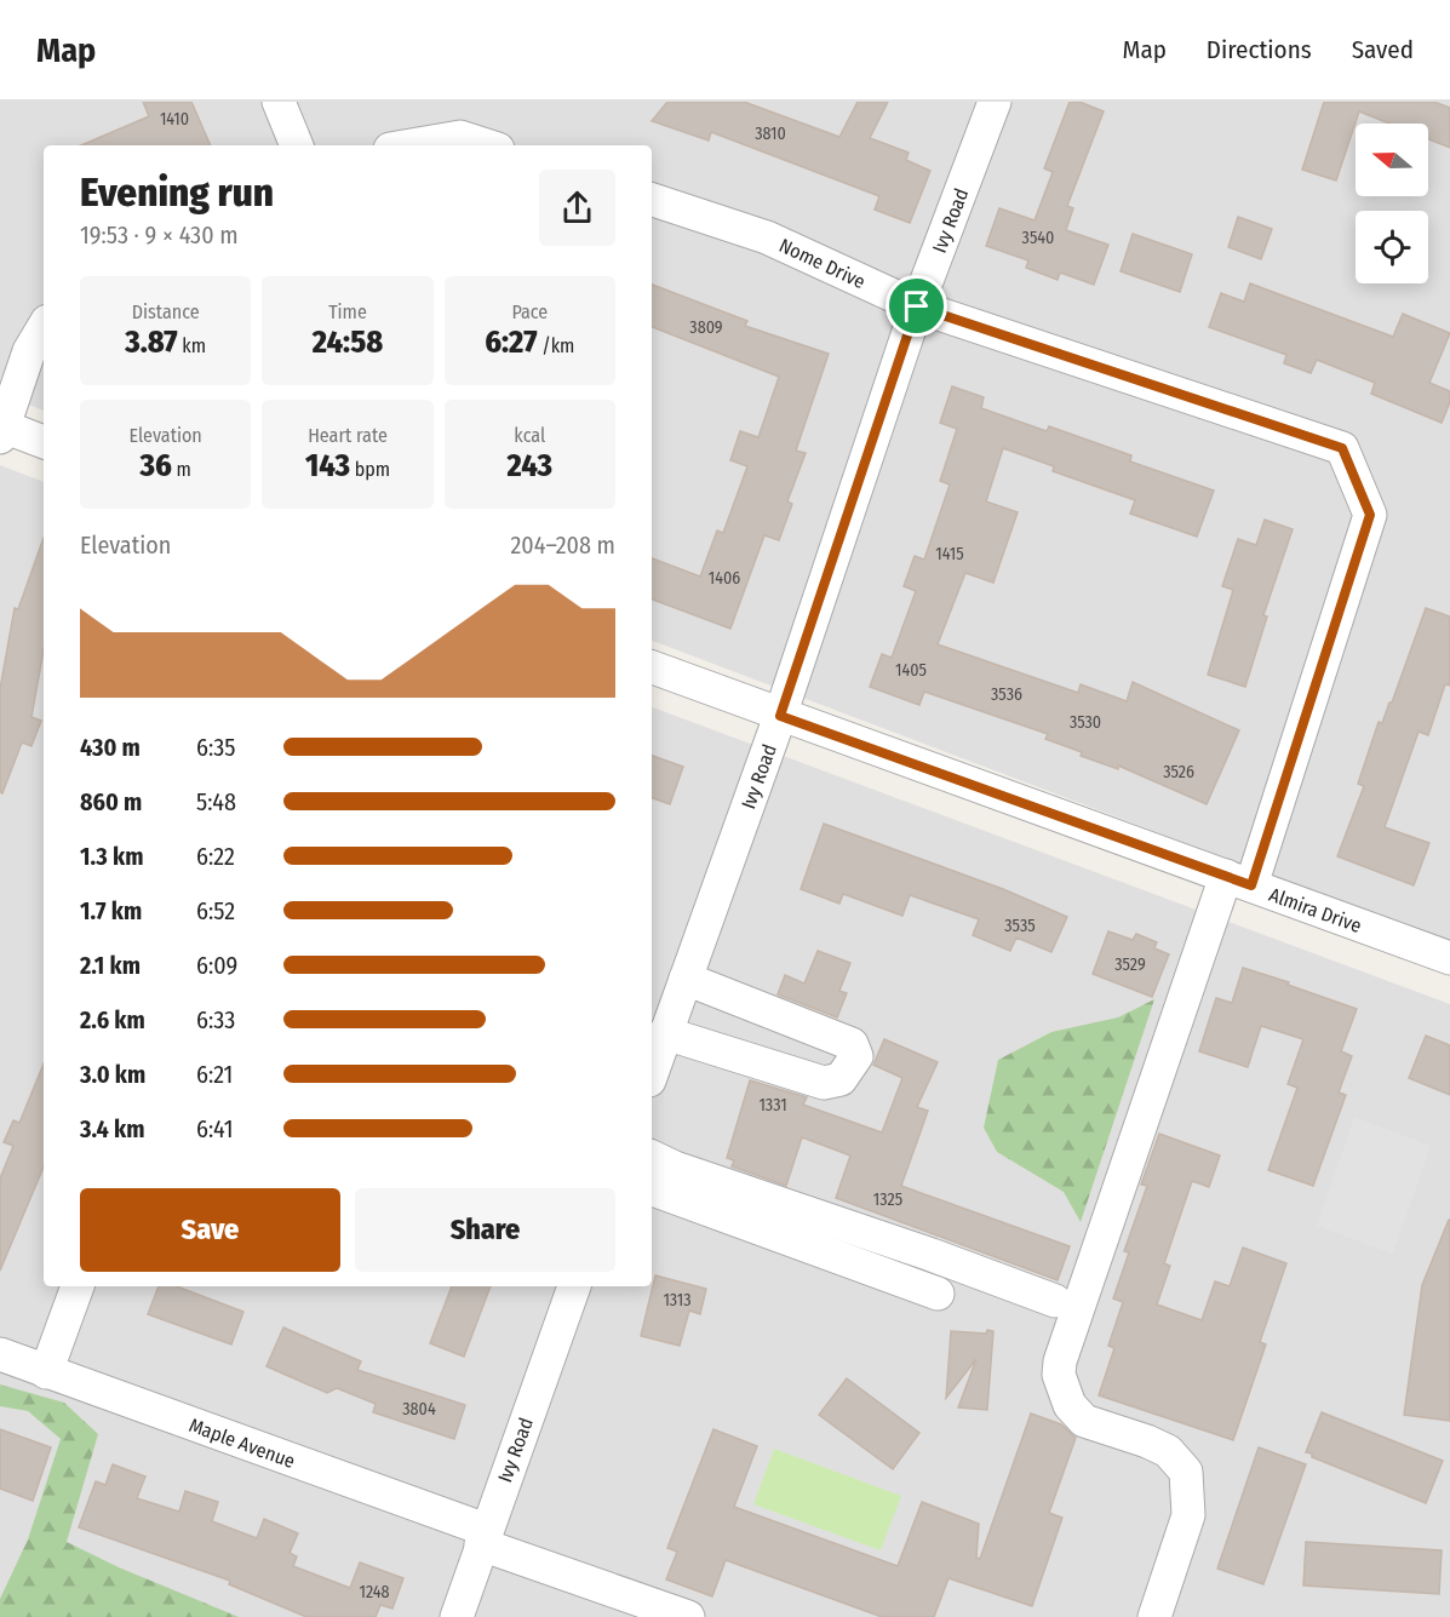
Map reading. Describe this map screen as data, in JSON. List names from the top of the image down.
{
  "streets": {
    "street": [
      "Ivy Road",
      "Nome Drive",
      "Almira Drive",
      "Maple Avenue"
    ]
  },
  "crossings": [
    ["Ivy Road", "Nome Drive"],
    ["Ivy Road", "Almira Drive"],
    ["Ivy Road", "Maple Avenue"],
    ["Nome Drive", "Almira Drive"]
  ],
  "house_numbers": [
    "1410",
    "3810",
    "3540",
    "3809",
    "1415",
    "1406",
    "1405",
    "3536",
    "3530",
    "3526",
    "3535",
    "3529",
    "1331",
    "1325",
    "1313",
    "3804",
    "1248"
  ],
  "north": "left",
  "page": {
    "header": "Map",
    "nav": ["Map", "Directions", "Saved"],
    "heading": ["Evening run", "19:53 · 9 × 430 m"],
    "stats": [
      ["Distance", "3.87 km"],
      ["Time", "24:58"],
      ["Pace", "6:27 /km"],
      ["Elevation", "36 m"],
      ["Heart rate", "143 bpm"],
      ["kcal", "243"]
    ],
    "chart": ["Elevation", "204–208 m"],
    "list": [
      {
        "name": "430 m",
        "note": "6:35"
      },
      {
        "name": "860 m",
        "note": "5:48"
      },
      {
        "name": "1.3 km",
        "note": "6:22"
      },
      {
        "name": "1.7 km",
        "note": "6:52"
      },
      {
        "name": "2.1 km",
        "note": "6:09"
      },
      {
        "name": "2.6 km",
        "note": "6:33"
      },
      {
        "name": "3.0 km",
        "note": "6:21"
      },
      {
        "name": "3.4 km",
        "note": "6:41"
      }
    ],
    "buttons": ["Save", "Share"]
  }
}
